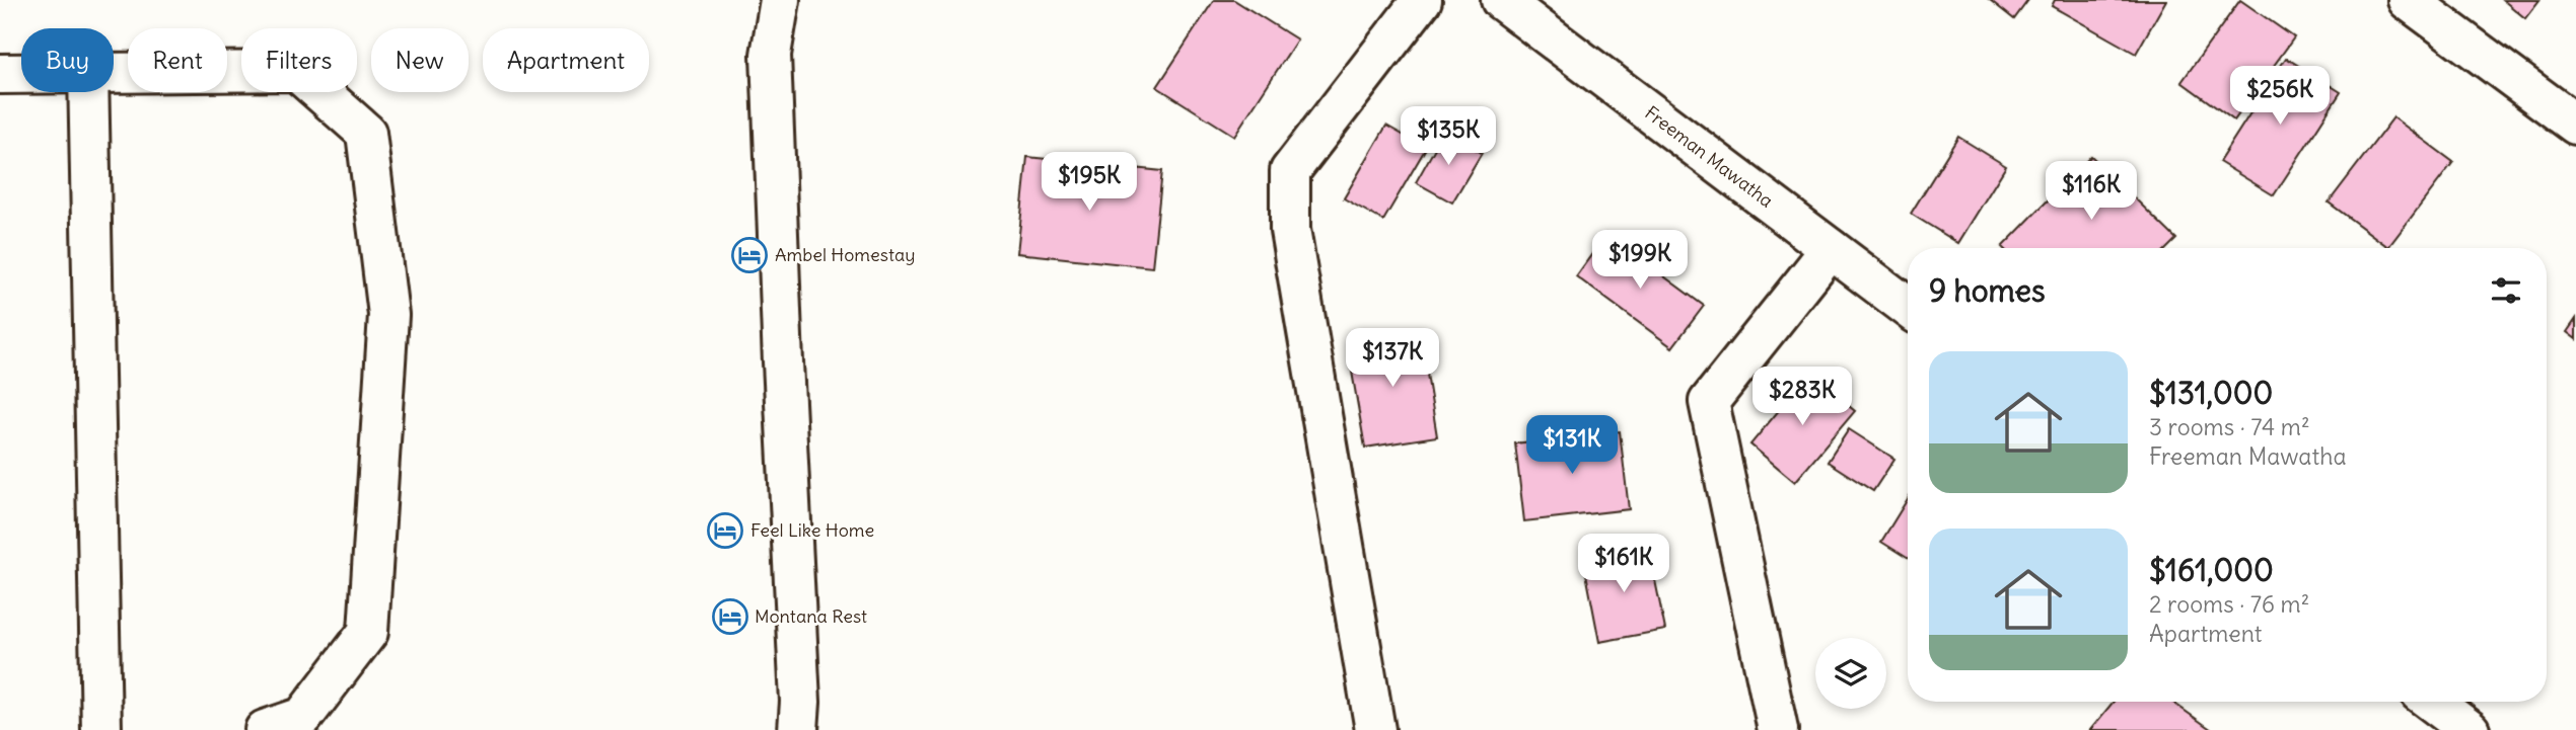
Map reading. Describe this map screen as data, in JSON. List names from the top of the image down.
{
  "streets": {
    "street": ["Freeman Mawatha"]
  },
  "places": {
    "hotel": ["Ambel Homestay", "Feel Like Home", "Montana Rest"]
  },
  "page": {
    "chip": [
      "Buy",
      "Rent",
      "Filters",
      "New",
      "Apartment"
    ],
    "price": [
      "$256K",
      "$135K",
      "$195K",
      "$116K",
      "$199K",
      "$137K",
      "$283K",
      "$131K",
      "$161K"
    ],
    "heading": "9 homes",
    "list": [
      {
        "name": "$131,000",
        "note": "3 rooms · 74 m² · Freeman Mawatha"
      },
      {
        "name": "$161,000",
        "note": "2 rooms · 76 m² · Apartment"
      }
    ]
  }
}
